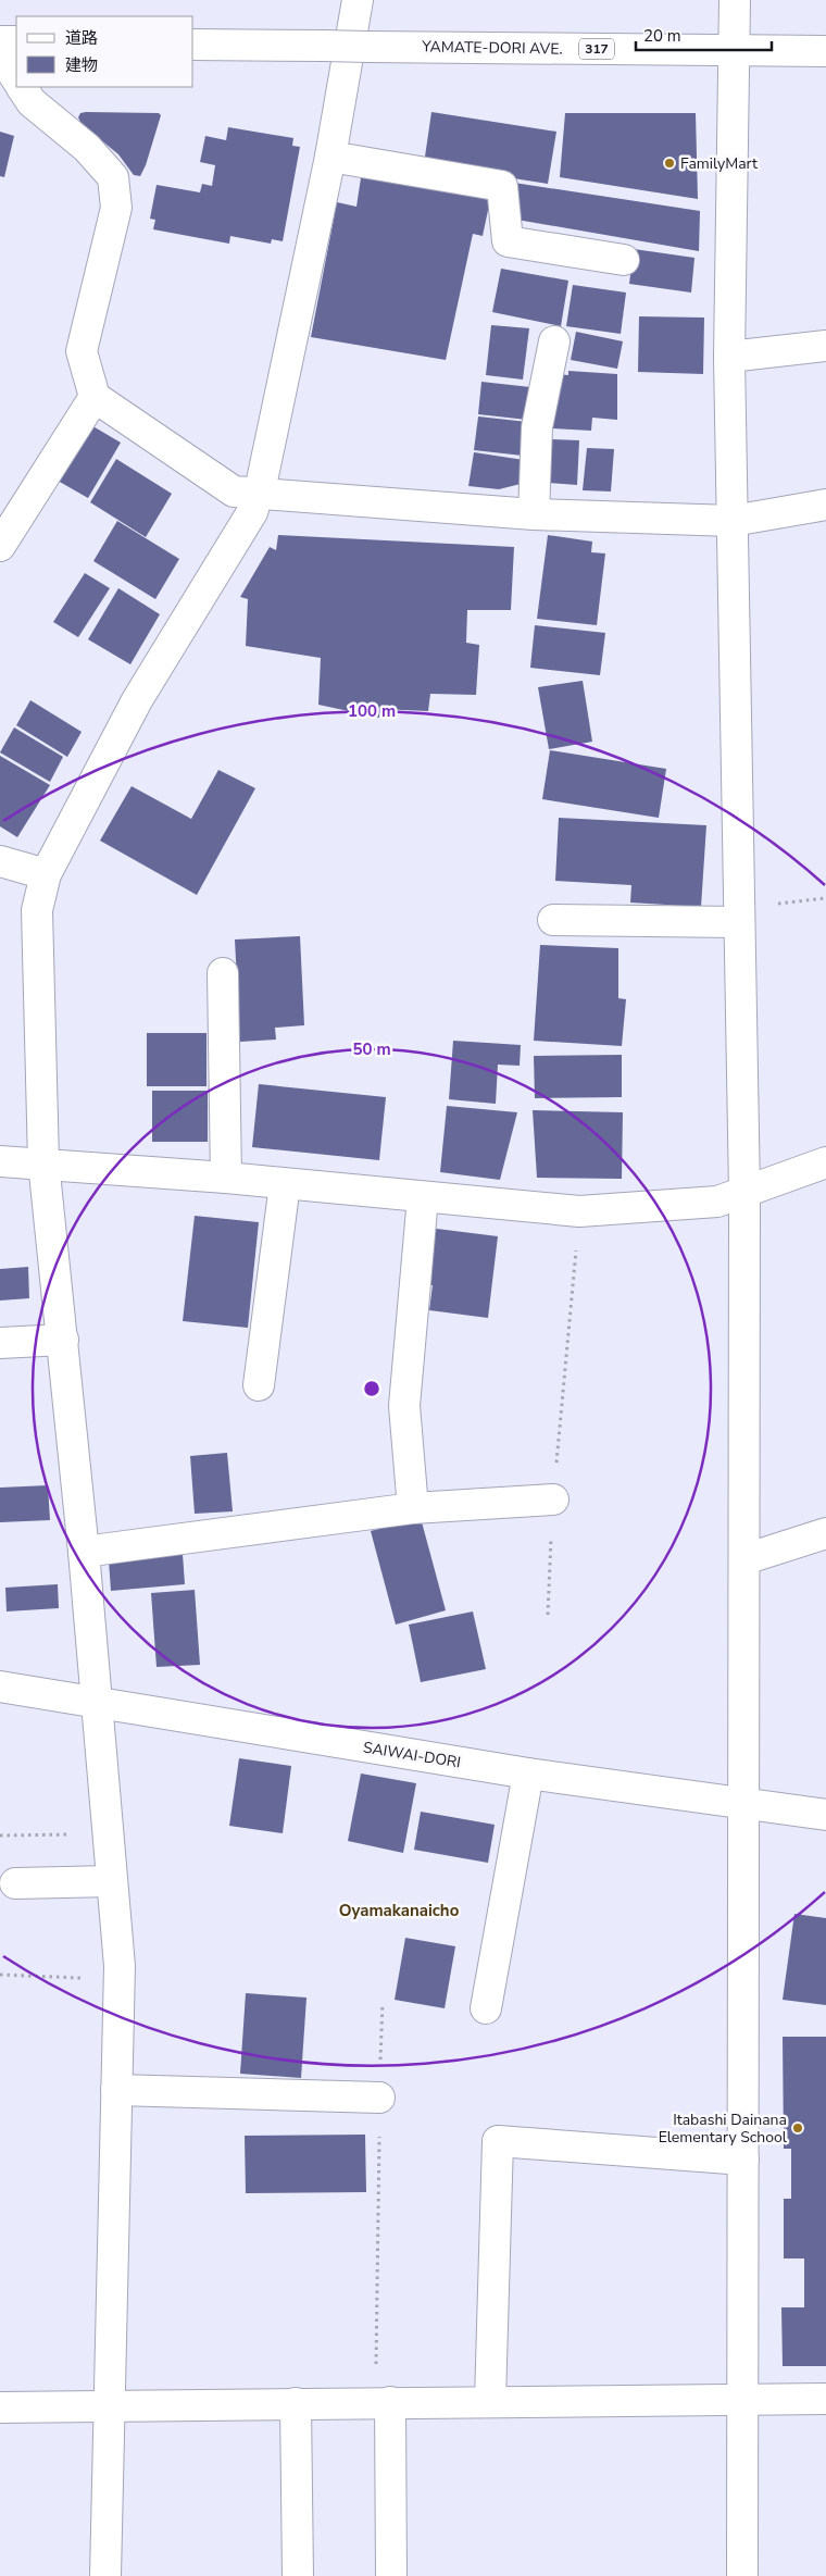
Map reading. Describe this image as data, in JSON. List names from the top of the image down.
{
  "streets": {
    "street": ["YAMATE-DORI AVE.", "317", "SAIWAI-DORI"]
  },
  "districts": ["Oyamakanaicho"],
  "places": ["FamilyMart", "Itabashi Dainana Elementary School"],
  "legend": ["道路", "建物"],
  "scale_bar": "20 m",
  "rings": ["100 m", "50 m"]
}
